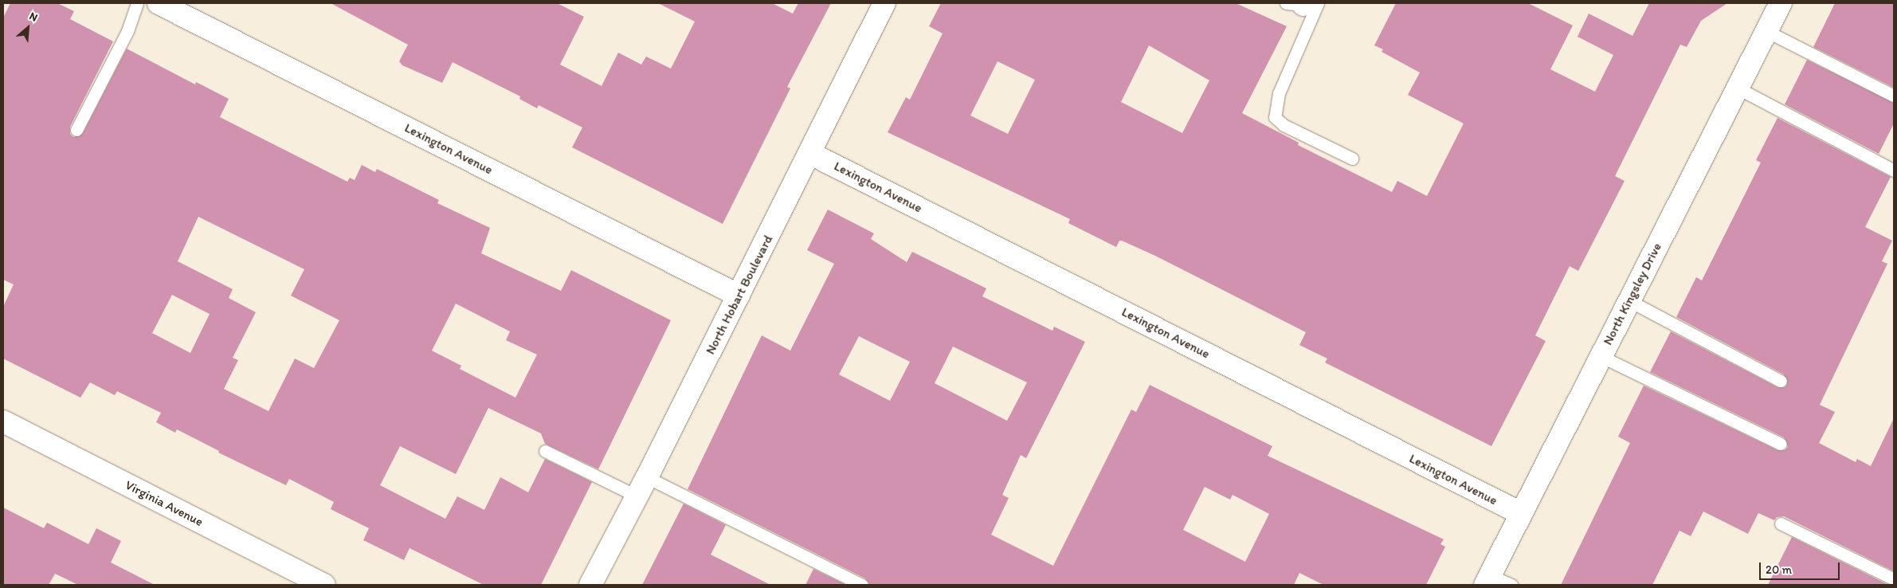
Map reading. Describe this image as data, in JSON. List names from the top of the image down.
{
  "streets": {
    "street": [
      "Lexington Avenue",
      "North Kingsley Drive",
      "North Hobart Boulevard",
      "Virginia Avenue"
    ]
  },
  "crossings": [
    ["Lexington Avenue", "North Kingsley Drive"],
    ["Lexington Avenue", "North Hobart Boulevard"]
  ],
  "scale_bar": "20 m",
  "north": "top right"
}
